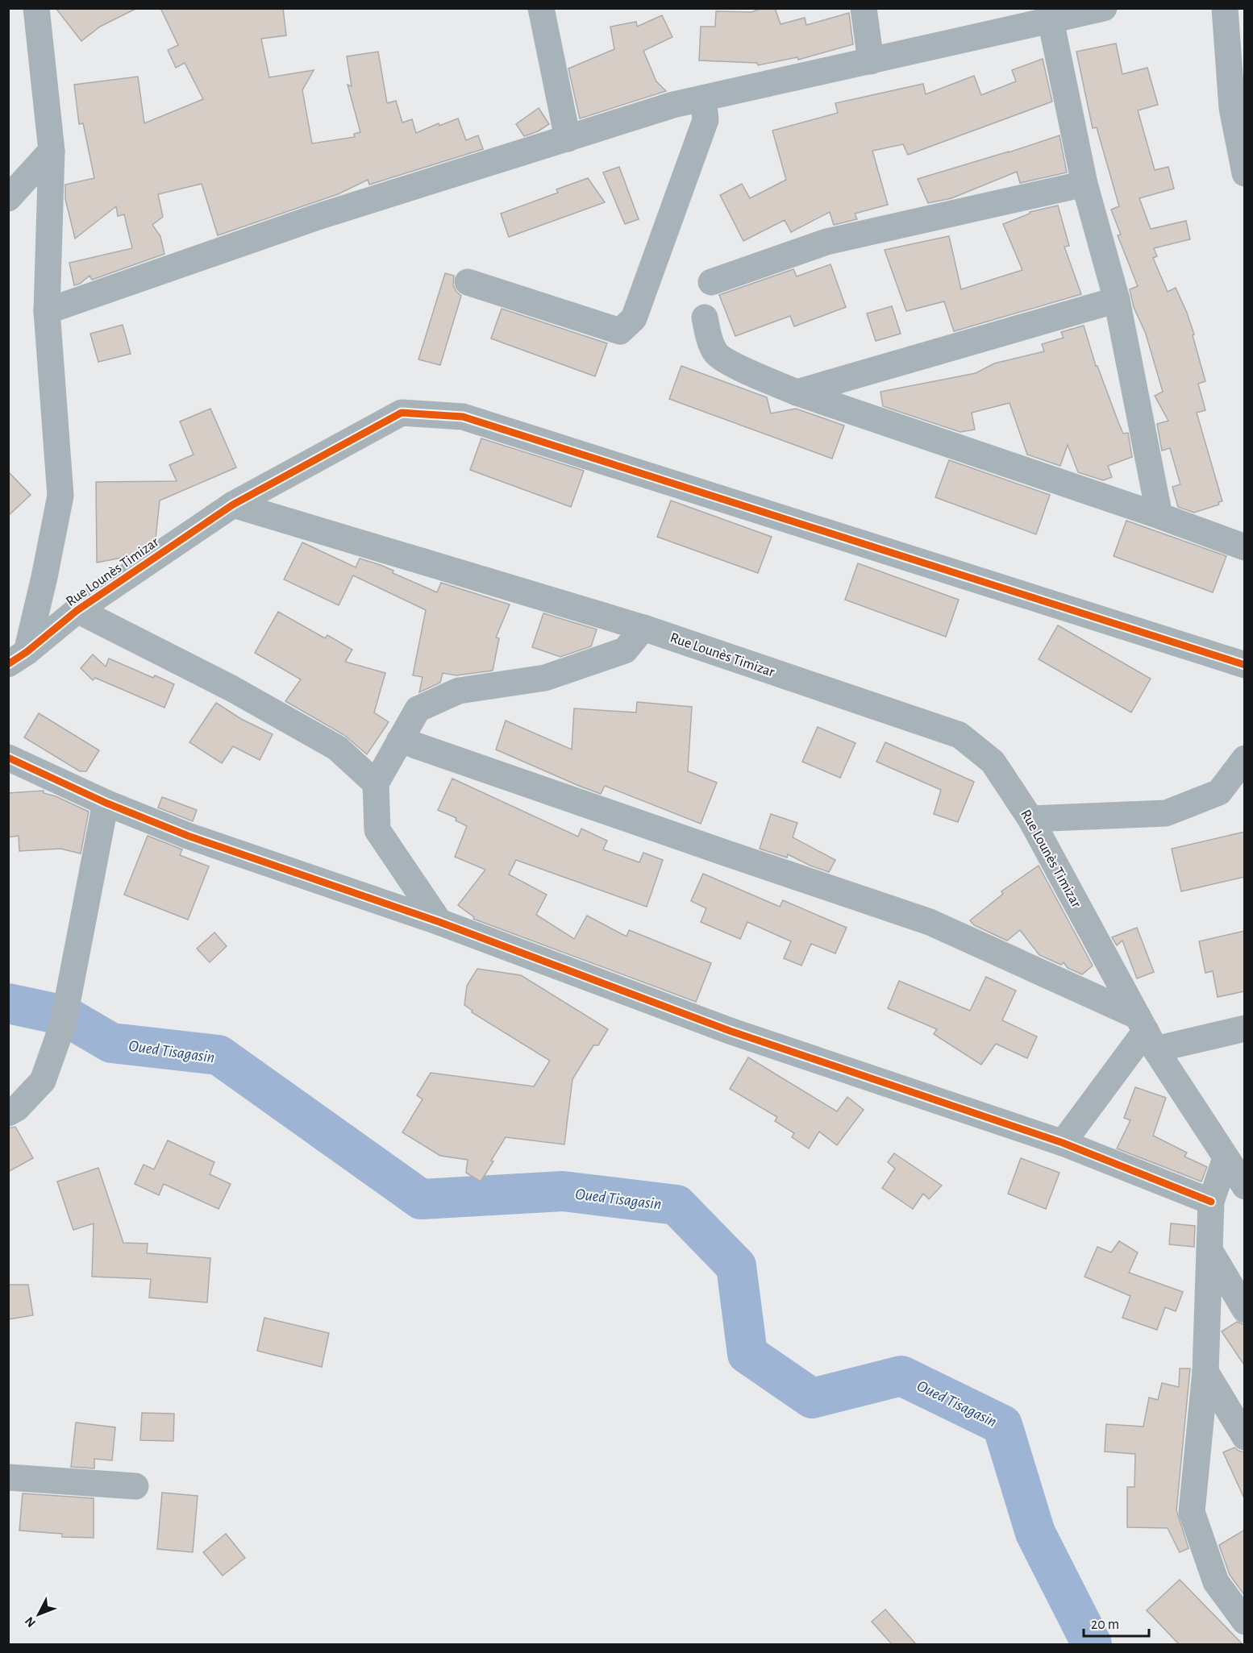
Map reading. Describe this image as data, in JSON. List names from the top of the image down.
{
  "streets": {
    "street": ["Rue Lounès Timizar"]
  },
  "water": ["Oued Tisagasin"],
  "scale_bar": "20 m",
  "north": "bottom left"
}
